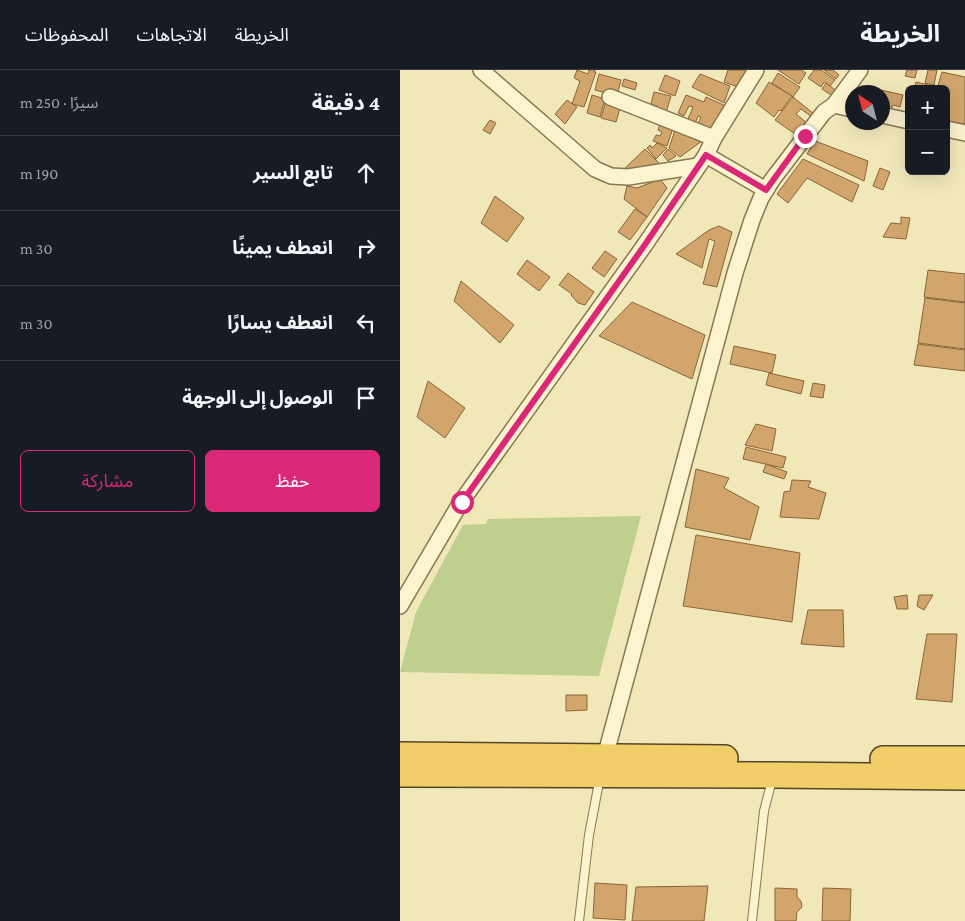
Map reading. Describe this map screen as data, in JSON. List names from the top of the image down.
{
  "north": "top left",
  "page": {
    "header": "الخريطة",
    "nav": ["الخريطة", "الاتجاهات", "المحفوظات"],
    "heading": ["4 دقيقة", "سيرًا · 250 m"],
    "map_buttons": ["+", "−"],
    "list": [
      ["تابع السير", "190 m"],
      ["انعطف يمينًا", "30 m"],
      ["انعطف يسارًا", "30 m"],
      "الوصول إلى الوجهة"
    ],
    "buttons": ["حفظ", "مشاركة"]
  }
}
